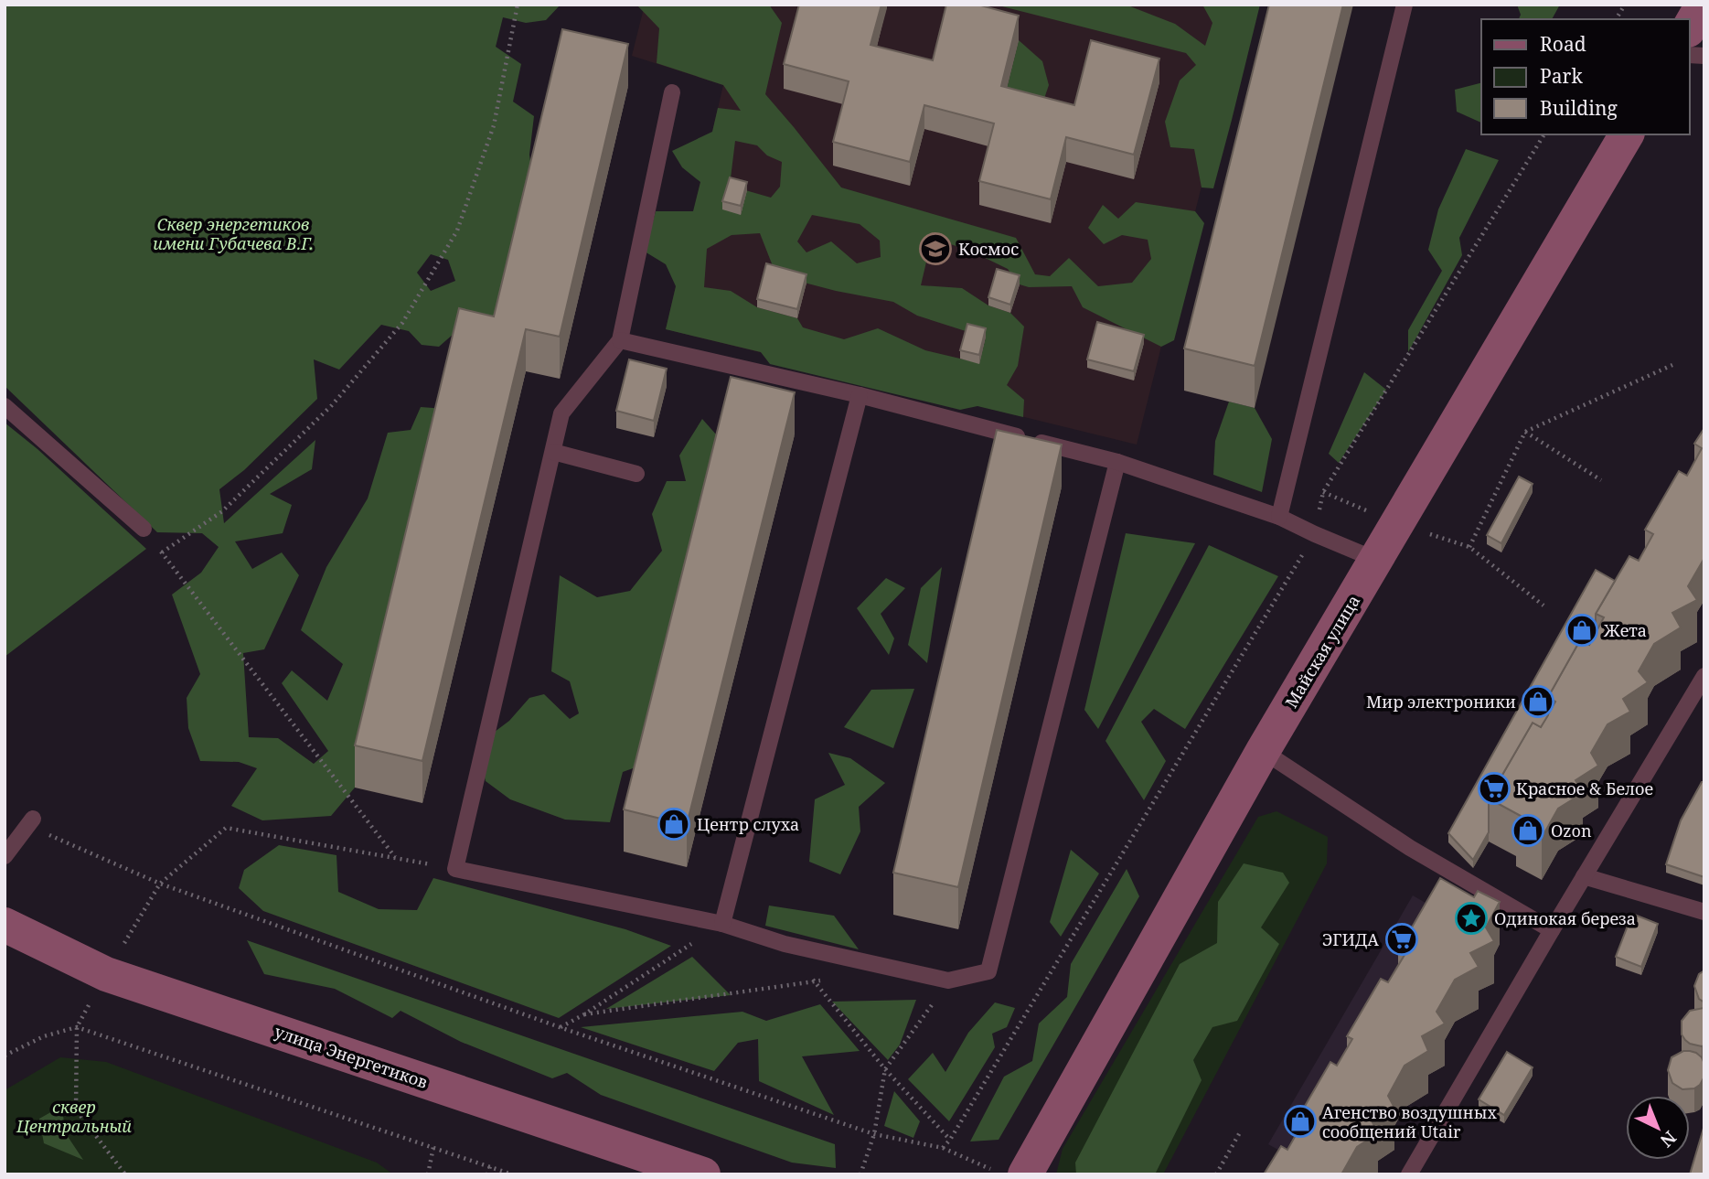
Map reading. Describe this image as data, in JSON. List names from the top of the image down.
{
  "streets": {
    "main road": ["Майская улица", "улица Энергетиков"]
  },
  "parks": ["Сквер энергетиков имени Губачева В.Г.", "сквер Центральный"],
  "places": {
    "school or university": ["Космос"],
    "shop": [
      "Жета",
      "Мир электроники",
      "Центр слуха",
      "Ozon",
      "Агенство воздушных сообщений Utair"
    ],
    "supermarket": ["Красное & Белое", "ЭГИДА"],
    "place": ["Одинокая береза"]
  },
  "legend": ["Road", "Park", "Building"],
  "north": "bottom right"
}
